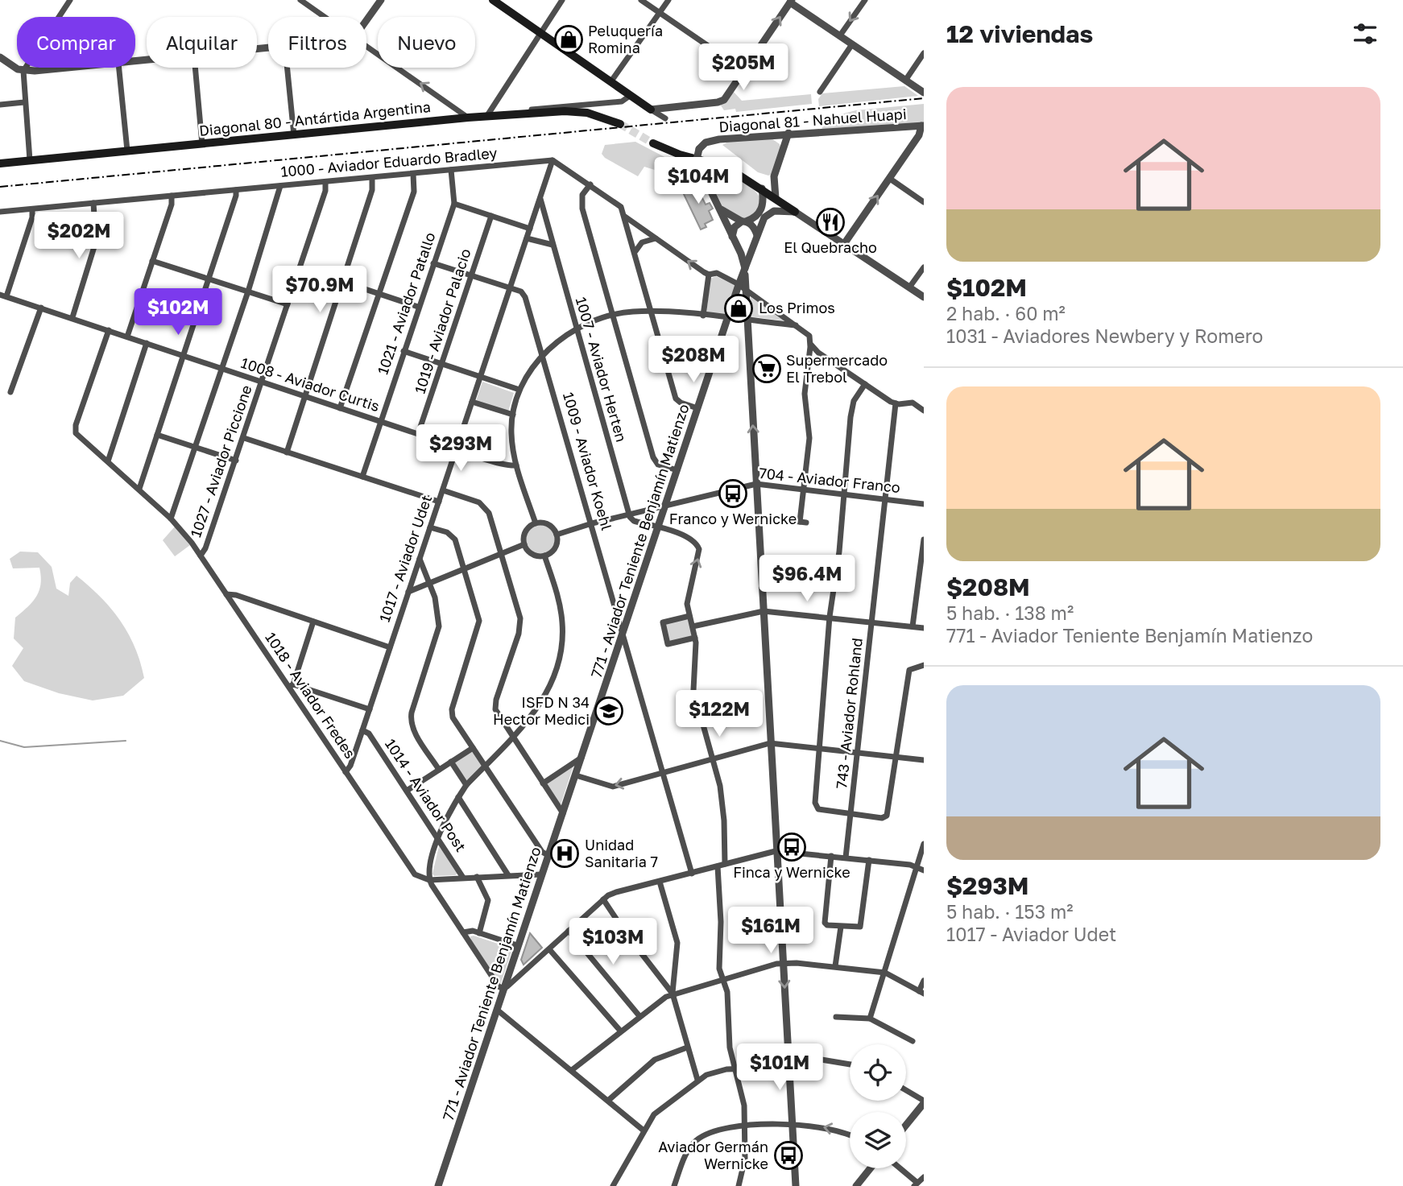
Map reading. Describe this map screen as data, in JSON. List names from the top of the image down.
{
  "streets": {
    "main road": ["Diagonal 80 - Antártida Argentina"],
    "street": [
      "Diagonal 81 - Nahuel Huapi",
      "1000 - Aviador Eduardo Bradley",
      "1021 - Aviador Patallo",
      "1019 - Aviador Palacio",
      "1007 - Aviador Herten",
      "1008 - Aviador Curtis",
      "1027 - Aviador Piccione",
      "1009 - Aviador Koehl",
      "704 - Aviador Franco",
      "771 - Aviador Teniente Benjamín Matienzo",
      "1017 - Aviador Udet",
      "1018 - Aviador Fredes",
      "743 - Aviador Rohland",
      "1014 - Aviador Post"
    ]
  },
  "crossings": [
    ["Diagonal 81 - Nahuel Huapi", "771 - Aviador Teniente Benjamín Matienzo"],
    ["1000 - Aviador Eduardo Bradley", "1027 - Aviador Piccione"],
    ["1000 - Aviador Eduardo Bradley", "1017 - Aviador Udet"],
    ["1021 - Aviador Patallo", "1008 - Aviador Curtis"],
    ["1019 - Aviador Palacio", "1008 - Aviador Curtis"],
    ["1007 - Aviador Herten", "704 - Aviador Franco"],
    ["1007 - Aviador Herten", "1017 - Aviador Udet"],
    ["1008 - Aviador Curtis", "1027 - Aviador Piccione"],
    ["1008 - Aviador Curtis", "1017 - Aviador Udet"],
    ["1008 - Aviador Curtis", "1018 - Aviador Fredes"],
    ["1027 - Aviador Piccione", "1018 - Aviador Fredes"],
    ["1009 - Aviador Koehl", "704 - Aviador Franco"],
    ["1009 - Aviador Koehl", "771 - Aviador Teniente Benjamín Matienzo"],
    ["1009 - Aviador Koehl", "1017 - Aviador Udet"],
    ["704 - Aviador Franco", "771 - Aviador Teniente Benjamín Matienzo"],
    ["704 - Aviador Franco", "743 - Aviador Rohland"],
    ["771 - Aviador Teniente Benjamín Matienzo", "1018 - Aviador Fredes"],
    ["1017 - Aviador Udet", "1018 - Aviador Fredes"],
    ["1017 - Aviador Udet", "1014 - Aviador Post"]
  ],
  "places": {
    "shop": ["Peluquería Romina", "Los Primos"],
    "restaurant": ["El Quebracho"],
    "supermarket": ["Supermercado El Trebol"],
    "bus stop": ["Franco y Wernicke", "Finca y Wernicke", "Aviador Germán Wernicke"],
    "school or university": ["ISFD N 34 Hector Medici"],
    "hospital": ["Unidad Sanitaria 7"]
  },
  "page": {
    "heading": "12 viviendas",
    "chip": [
      "Comprar",
      "Alquilar",
      "Filtros",
      "Nuevo"
    ],
    "price": [
      "$205M",
      "$104M",
      "$202M",
      "$70.9M",
      "$102M",
      "$208M",
      "$293M",
      "$96.4M",
      "$122M",
      "$161M",
      "$103M",
      "$101M"
    ],
    "list": [
      {
        "name": "$102M",
        "note": "2 hab. · 60 m² · 1031 - Aviadores Newbery y Romero"
      },
      {
        "name": "$208M",
        "note": "5 hab. · 138 m² · 771 - Aviador Teniente Benjamín Matienzo"
      },
      {
        "name": "$293M",
        "note": "5 hab. · 153 m² · 1017 - Aviador Udet"
      }
    ]
  }
}
